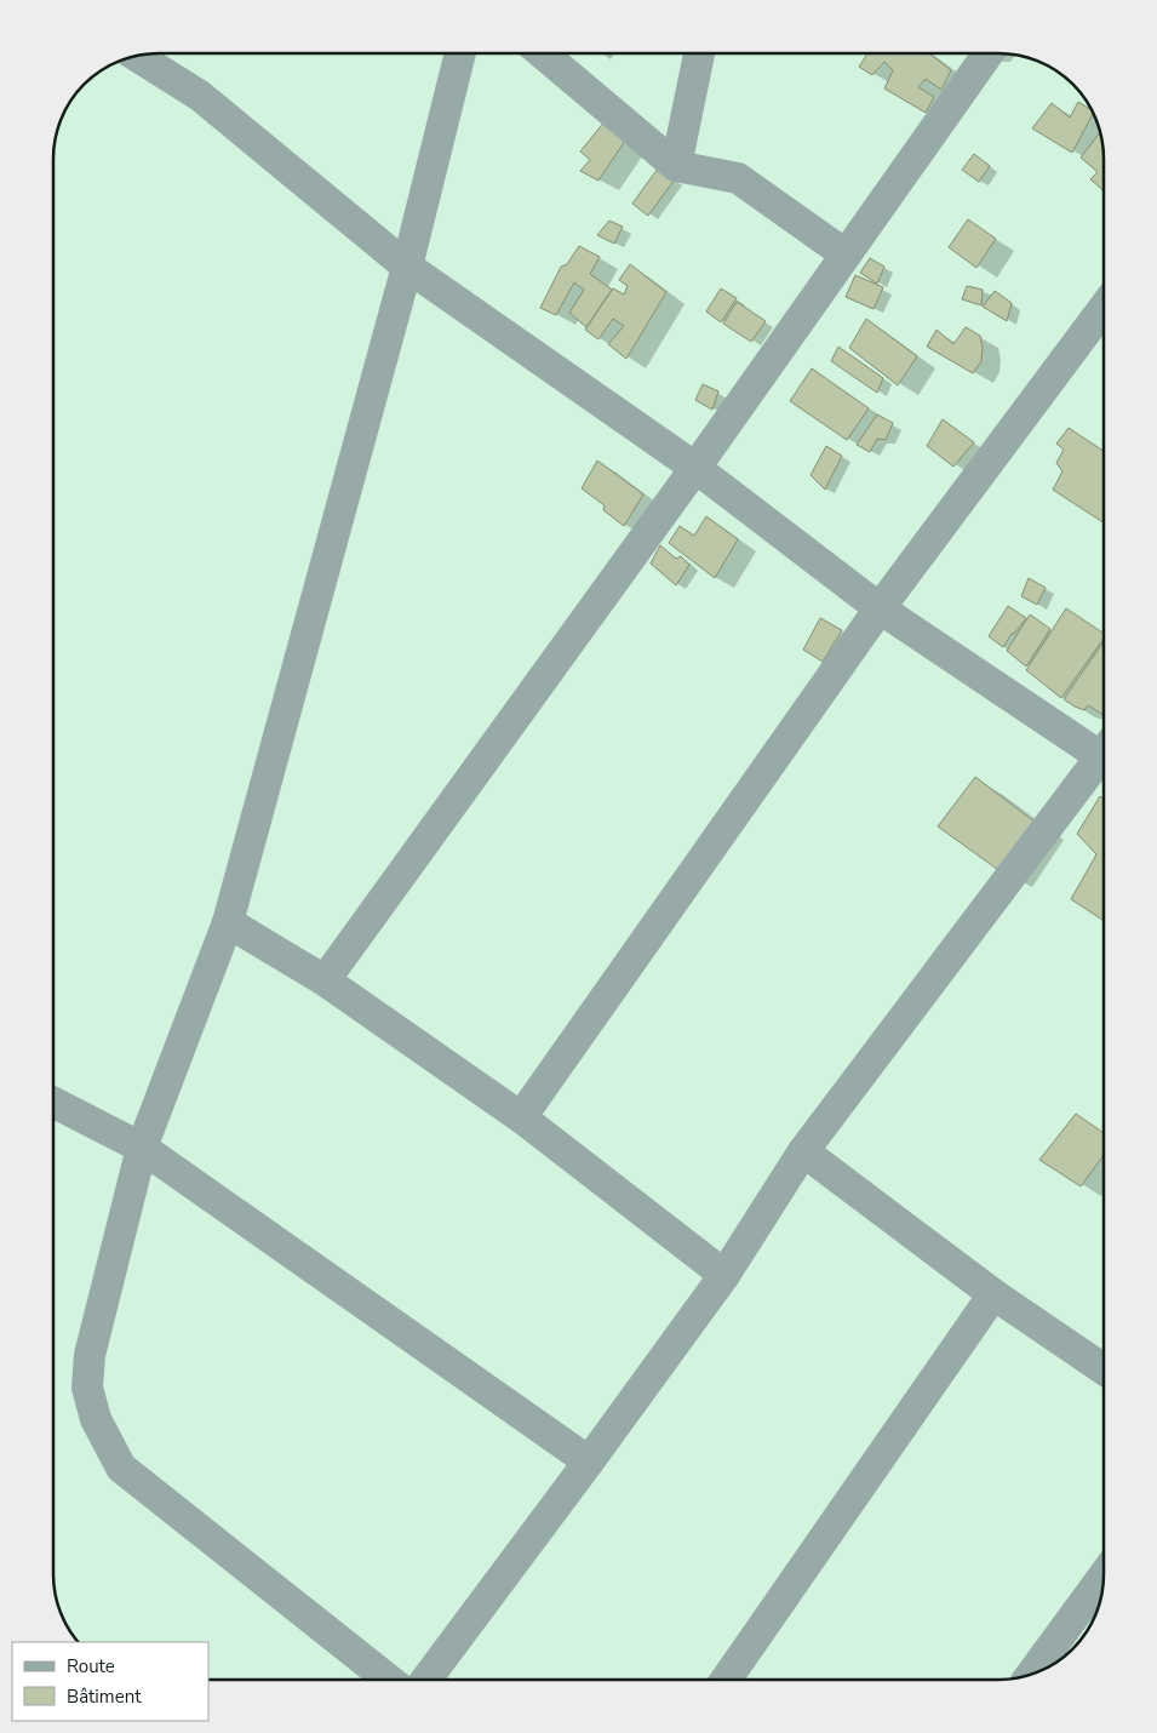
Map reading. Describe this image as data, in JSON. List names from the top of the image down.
{
  "legend": ["Route", "Bâtiment"]
}
